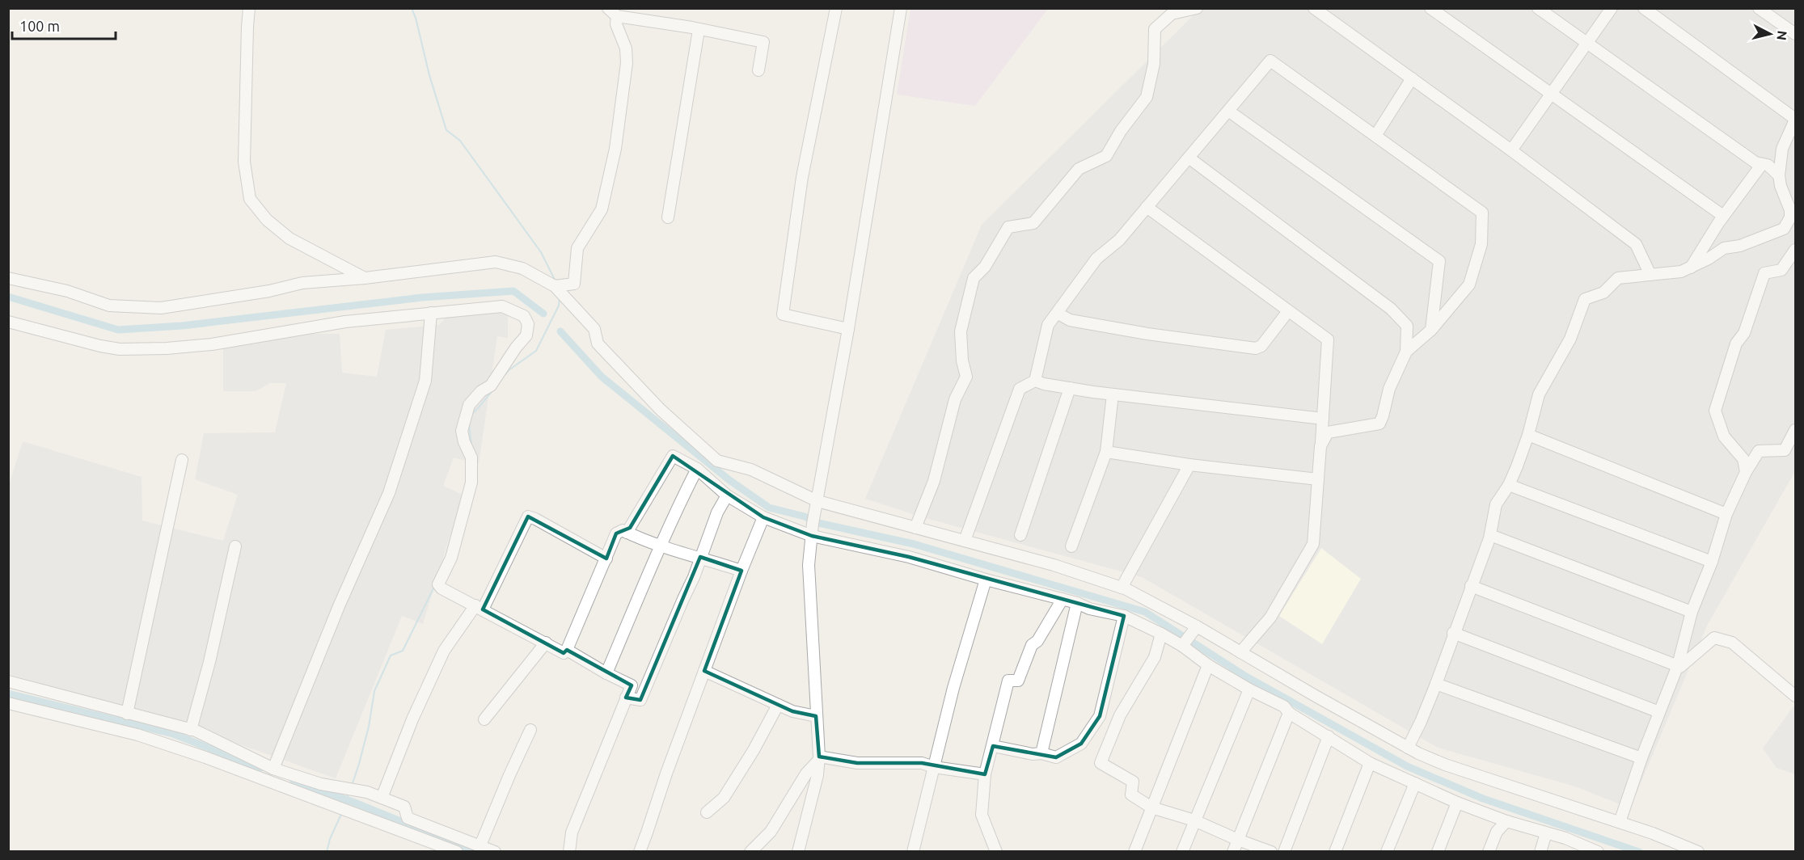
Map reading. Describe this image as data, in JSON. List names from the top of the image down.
{
  "scale_bar": "100 m",
  "north": "right"
}
